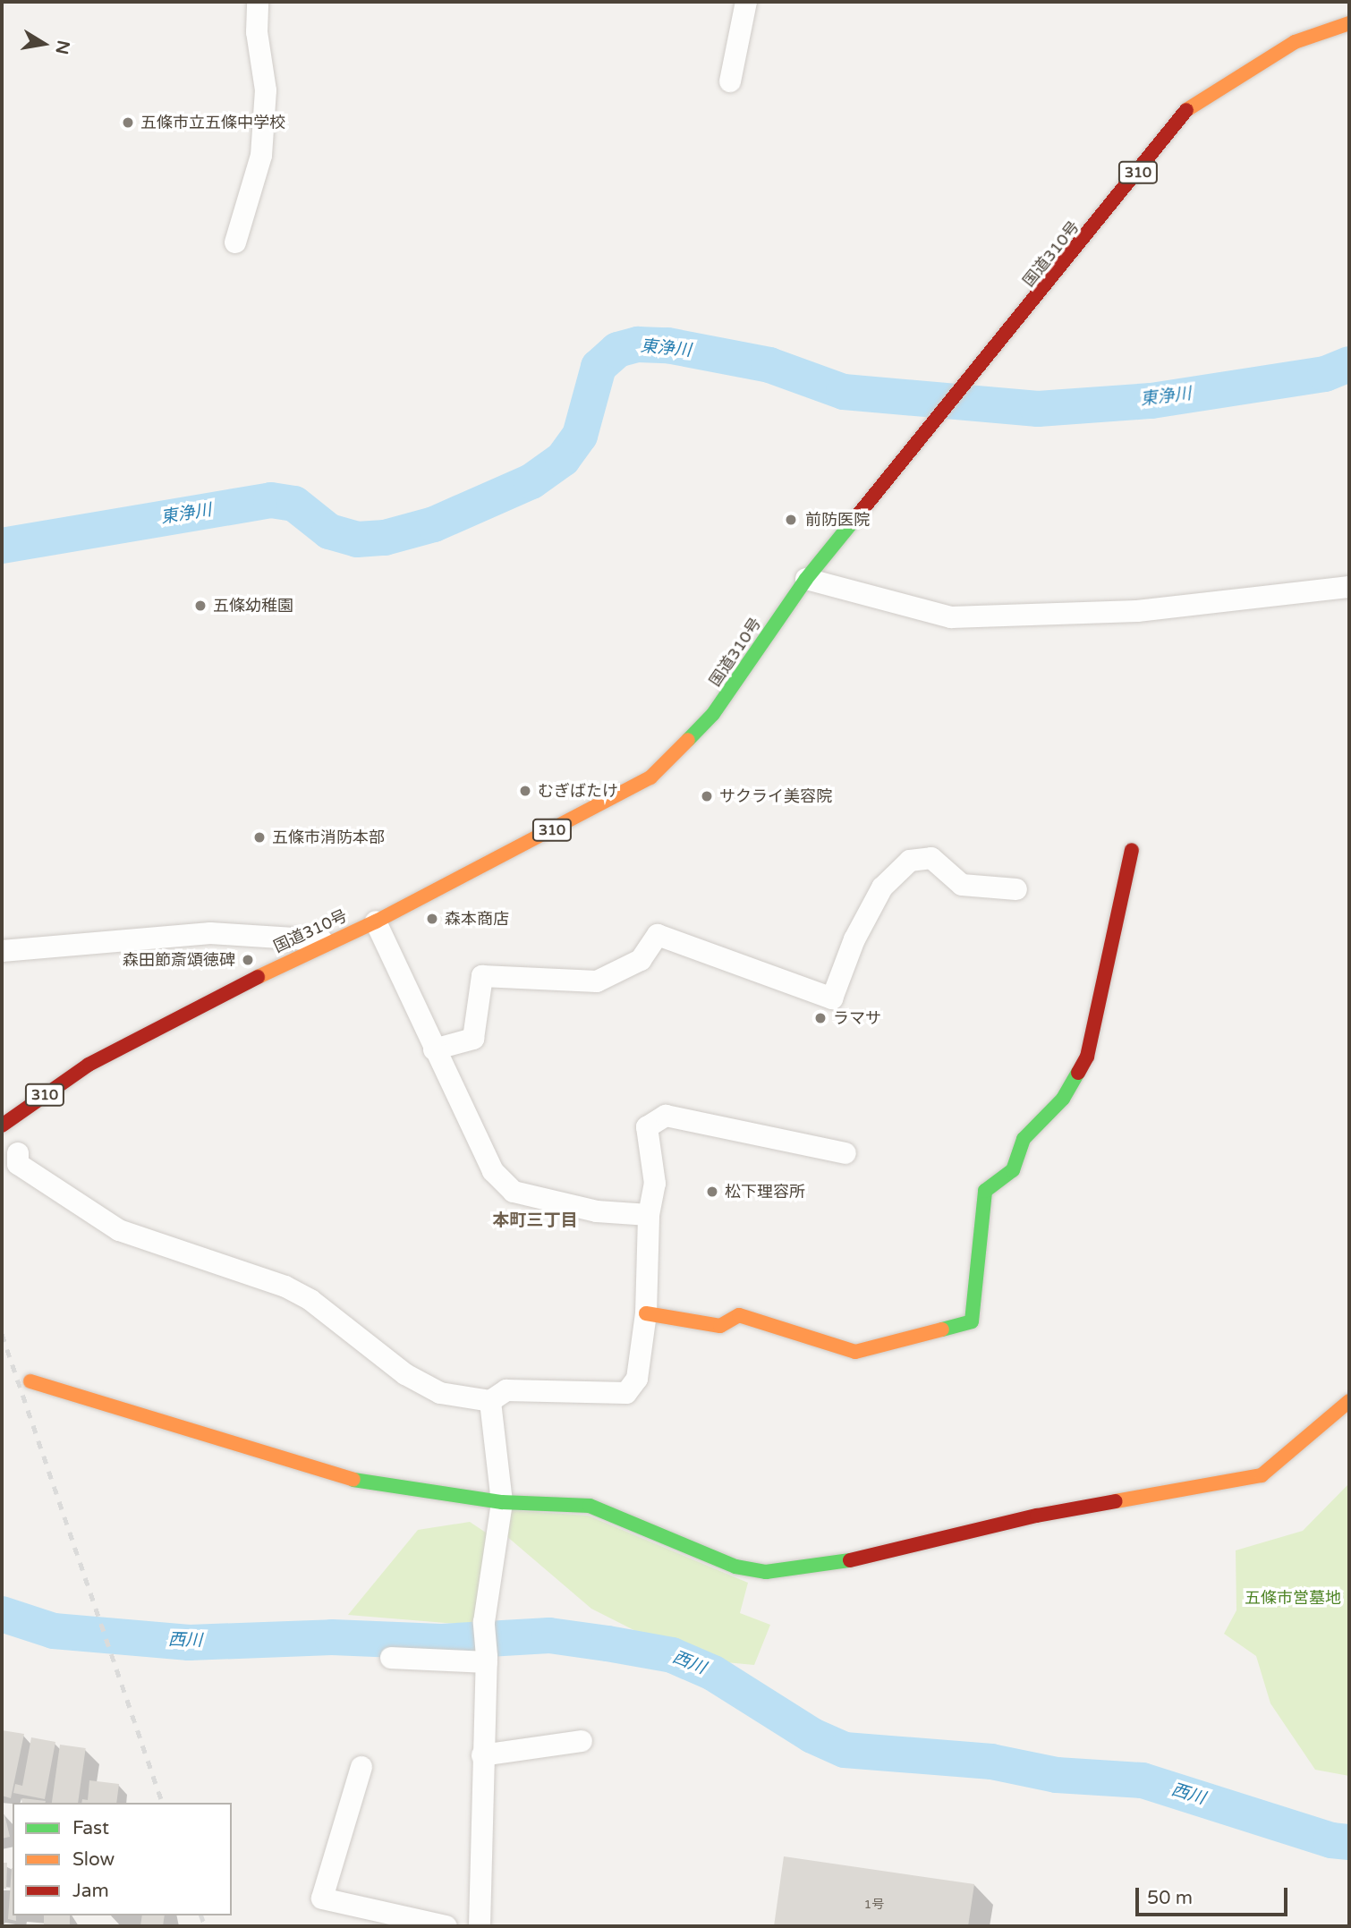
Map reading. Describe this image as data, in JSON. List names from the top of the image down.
{
  "streets": {
    "main road": ["310", "国道310号"]
  },
  "districts": ["本町三丁目"],
  "water": ["東浄川", "西川"],
  "parks": ["五條市営墓地"],
  "places": [
    "五條市立五條中学校",
    "前防医院",
    "五條幼稚園",
    "むぎばたけ",
    "サクライ美容院",
    "五條市消防本部",
    "森本商店",
    "森田節斎頌徳碑",
    "ラマサ",
    "松下理容所"
  ],
  "house_numbers": ["1号"],
  "legend": ["Fast", "Slow", "Jam"],
  "scale_bar": "50 m",
  "north": "right"
}
